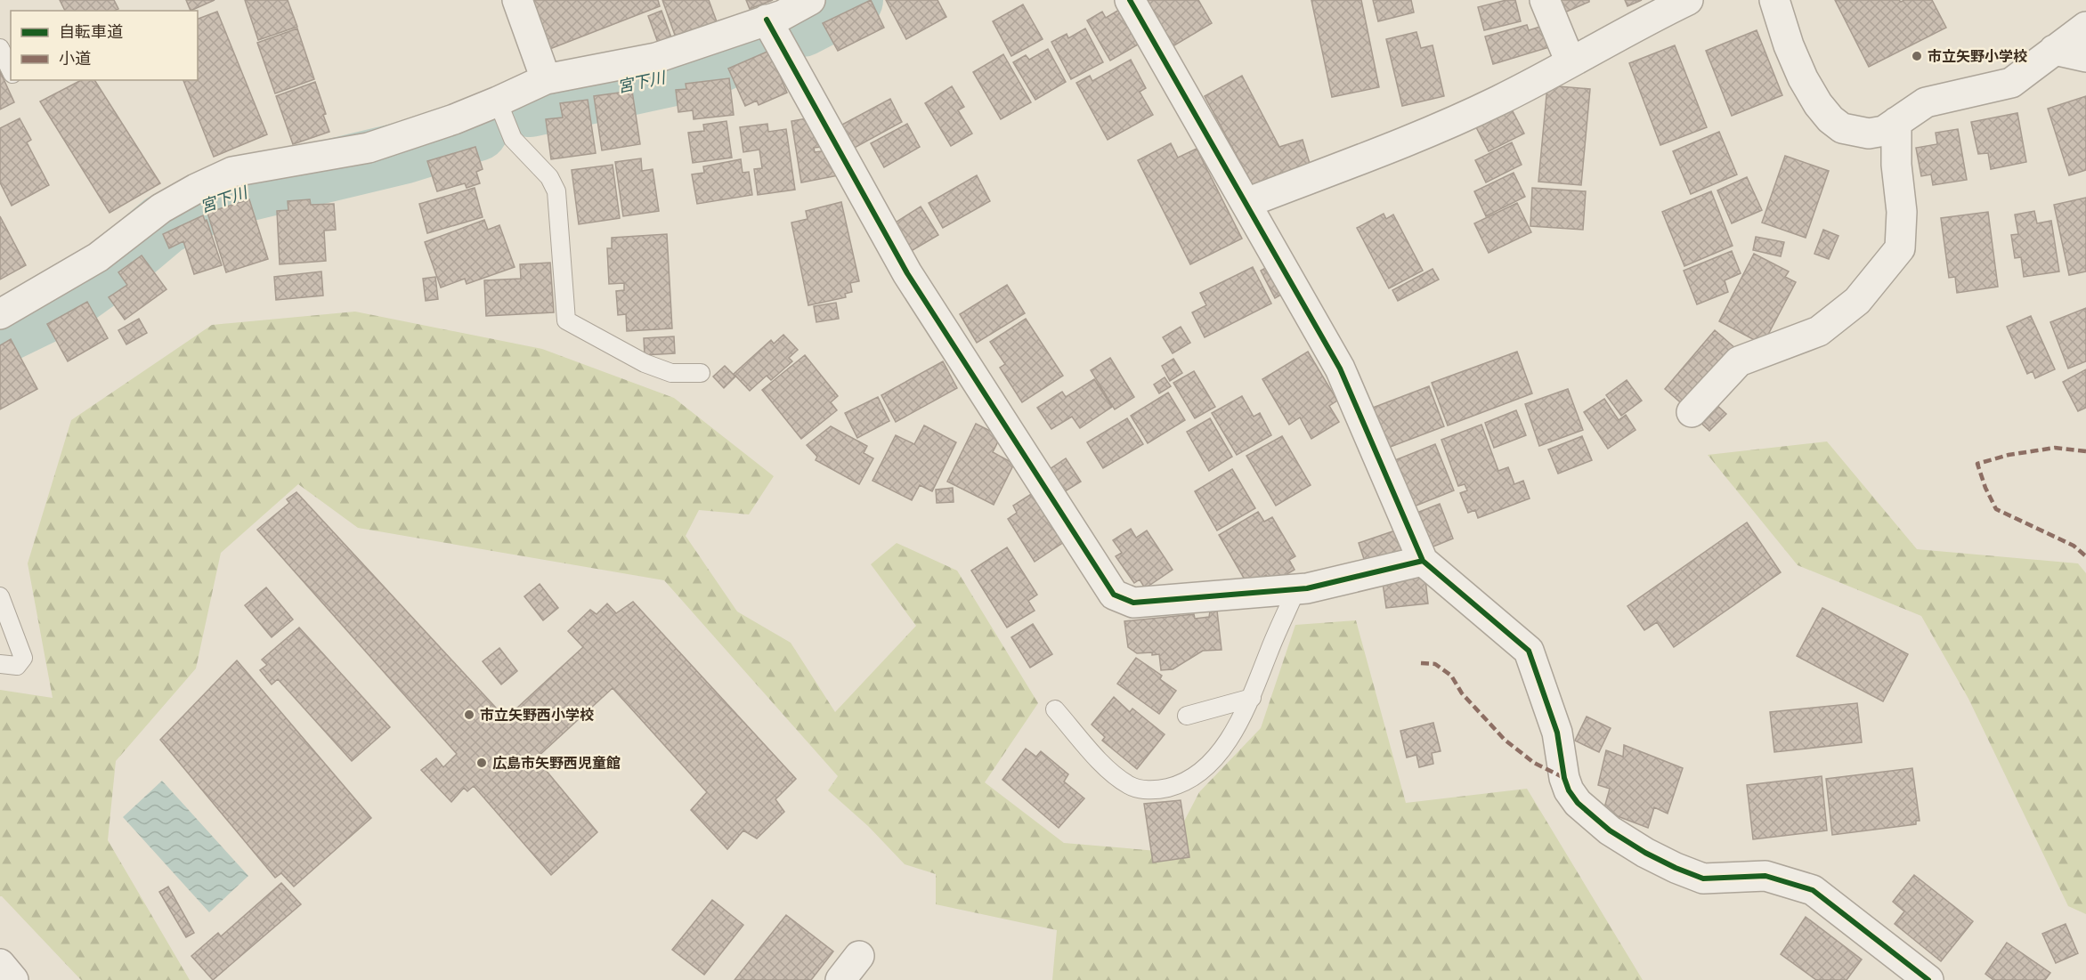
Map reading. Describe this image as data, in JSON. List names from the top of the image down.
{
  "water": ["宮下川"],
  "places": ["市立矢野小学校", "市立矢野西小学校", "広島市矢野西児童館"],
  "legend": ["自転車道", "小道"]
}
